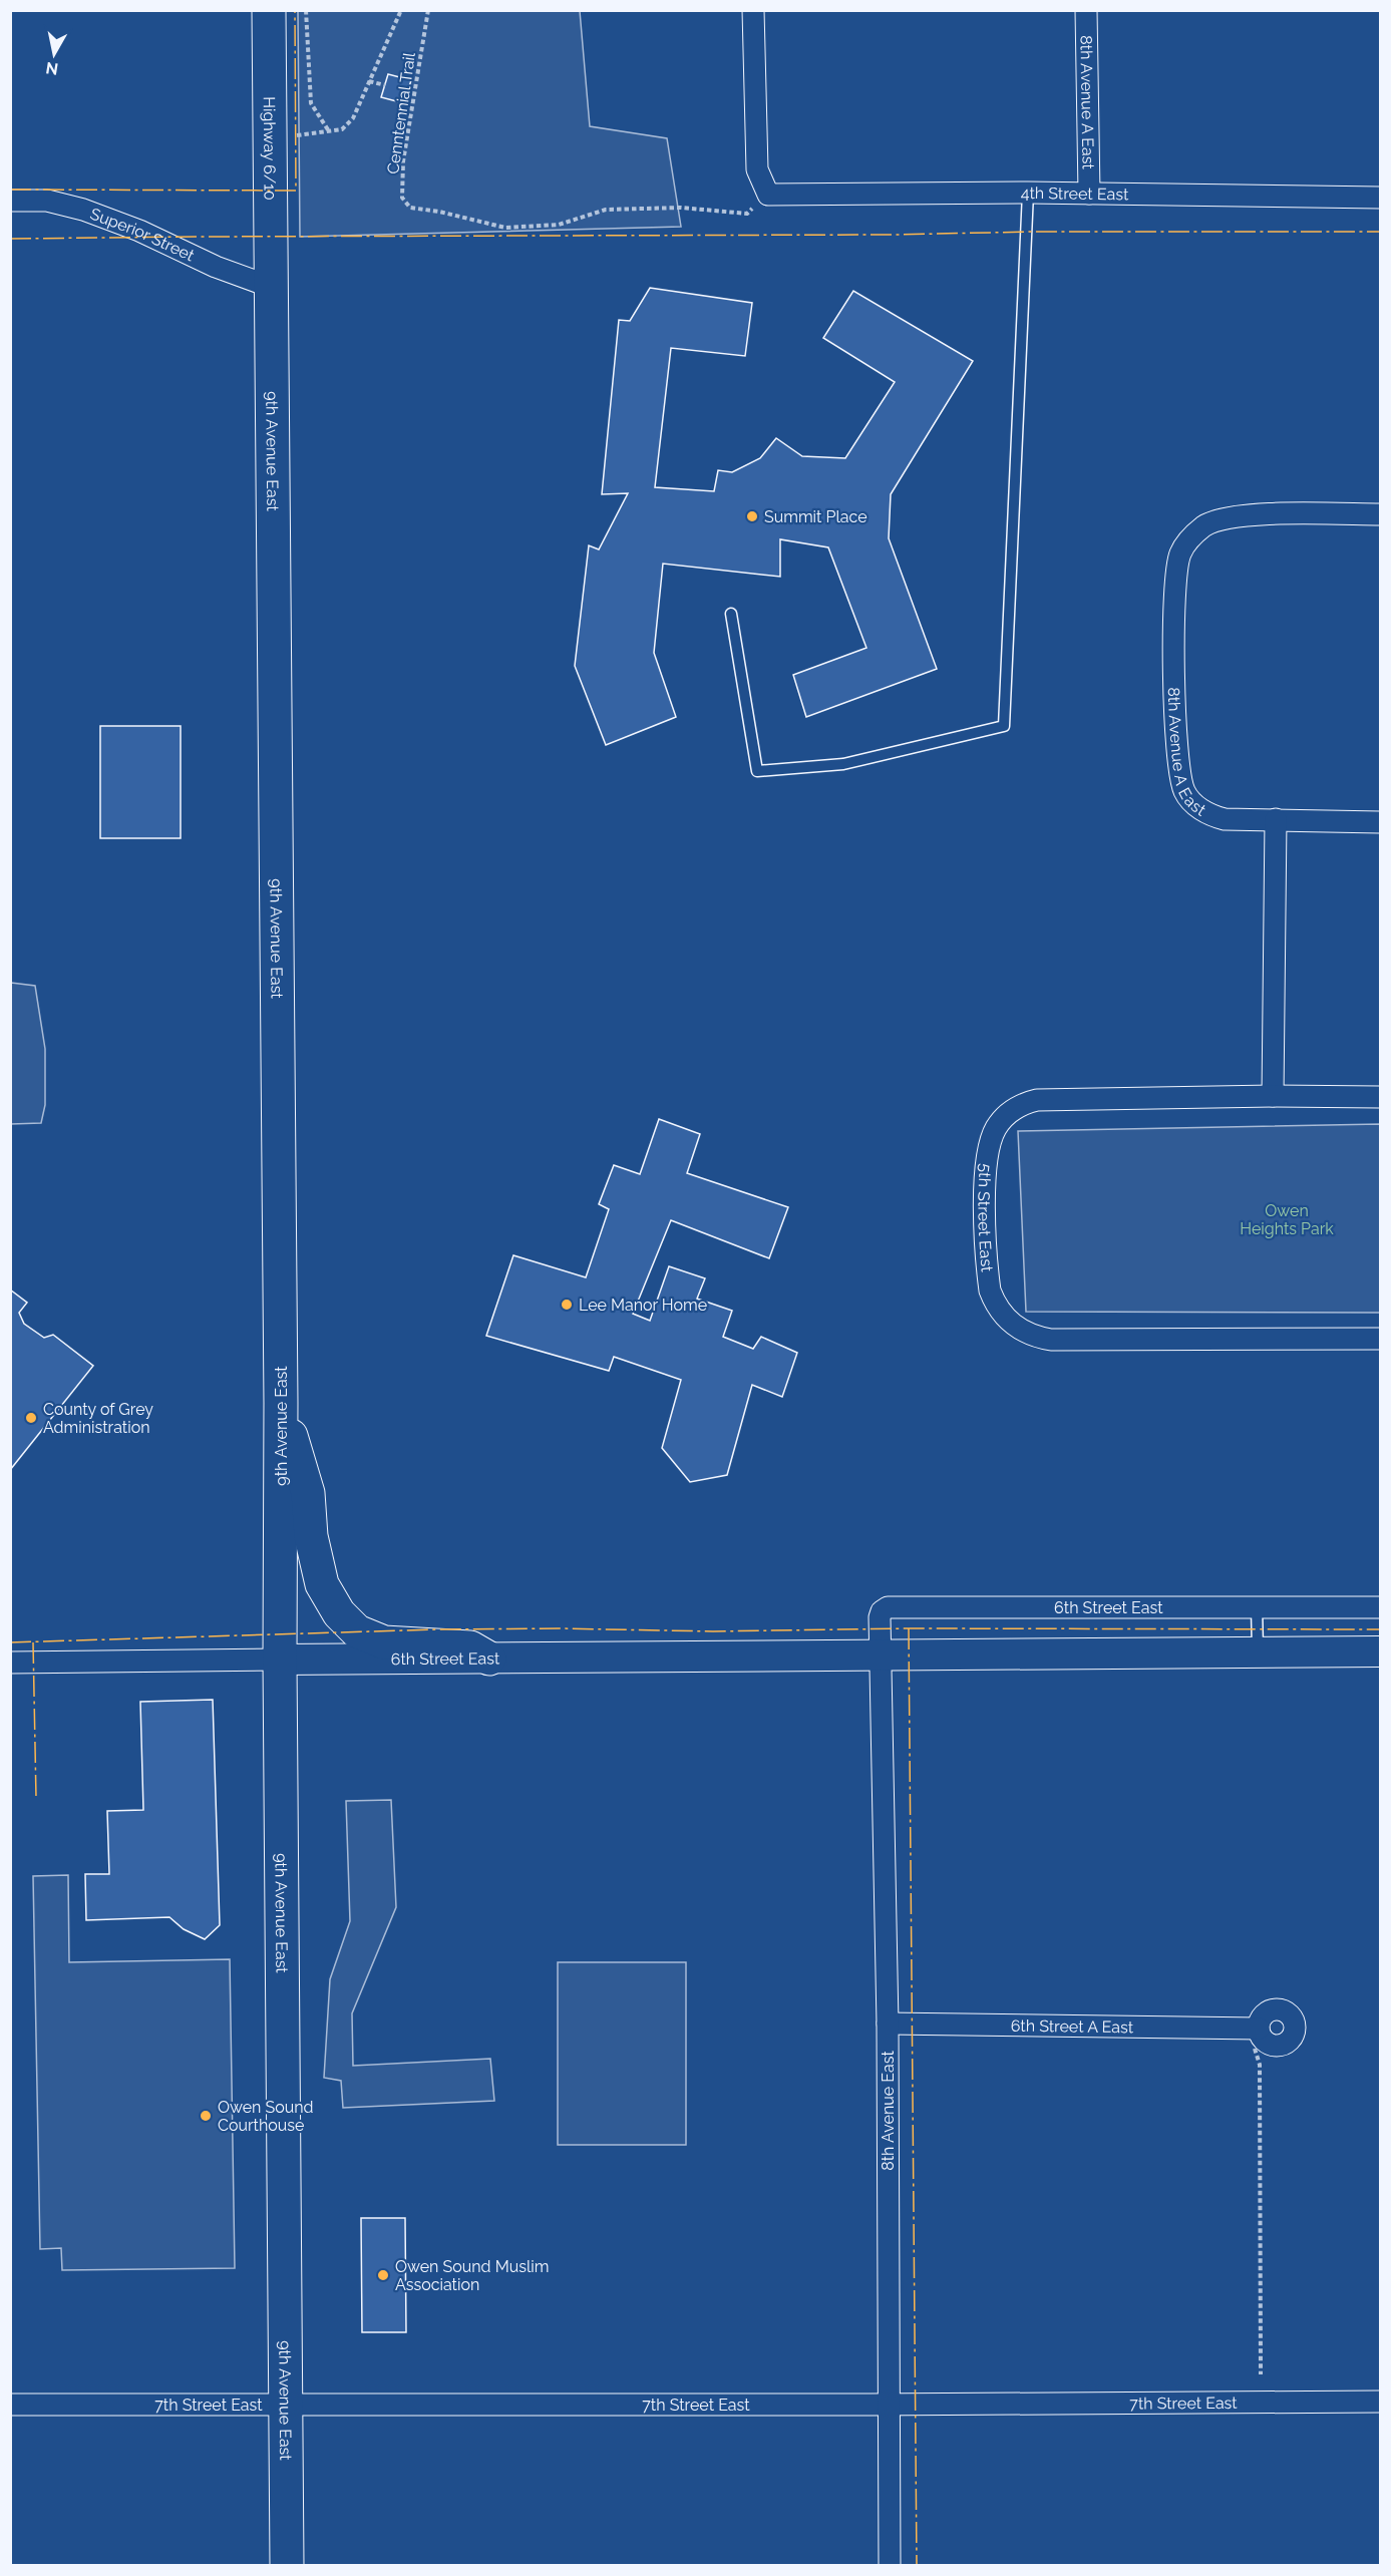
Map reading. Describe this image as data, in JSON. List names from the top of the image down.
{
  "streets": {
    "highway": ["Highway 6/10", "9th Avenue East"],
    "main road": ["6th Street East"],
    "street": [
      "8th Avenue A East",
      "4th Street East",
      "Superior Street",
      "5th Street East",
      "6th Street A East",
      "8th Avenue East",
      "7th Street East"
    ],
    "path": ["Cenntennial Trail"]
  },
  "crossings": [
    ["8th Avenue A East", "4th Street East"],
    ["Cenntennial Trail", "Highway 6/10"],
    ["Cenntennial Trail", "4th Street East"],
    ["Highway 6/10", "Superior Street"],
    ["Highway 6/10", "9th Avenue East"],
    ["Superior Street", "9th Avenue East"],
    ["9th Avenue East", "6th Street East"],
    ["9th Avenue East", "7th Street East"],
    ["6th Street East", "8th Avenue East"],
    ["6th Street A East", "8th Avenue East"],
    ["8th Avenue East", "7th Street East"]
  ],
  "parks": ["Owen Heights Park"],
  "places": [
    "Summit Place",
    "Lee Manor Home",
    "County of Grey Administration",
    "Owen Sound Courthouse",
    "Owen Sound Muslim Association"
  ],
  "north": "bottom"
}
